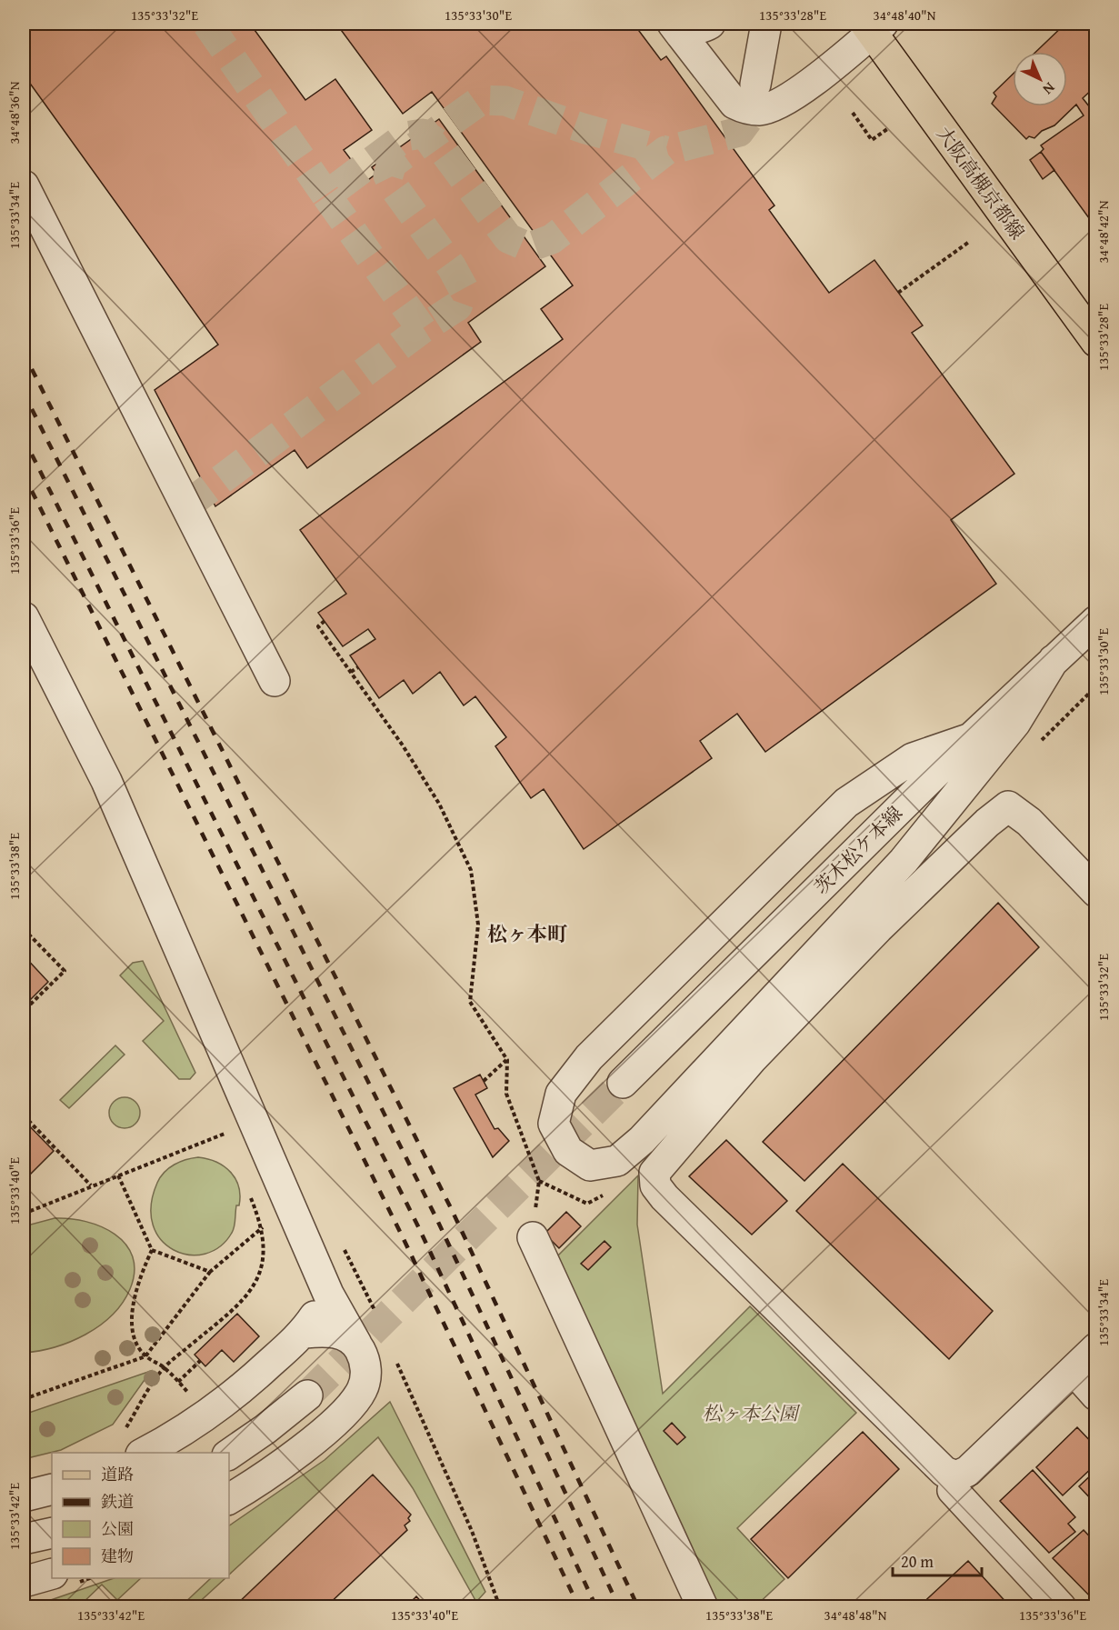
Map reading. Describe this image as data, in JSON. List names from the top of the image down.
{
  "streets": {
    "main road": ["大阪高槻京都線"],
    "street": ["茨木松ケ本線"]
  },
  "districts": ["松ヶ本町"],
  "parks": ["松ヶ本公園"],
  "legend": [
    "道路",
    "鉄道",
    "公園",
    "建物"
  ],
  "scale_bar": "20 m",
  "north": "bottom right",
  "coordinates": [
    "135°33'32\"E",
    "135°33'30\"E",
    "135°33'28\"E",
    "34°48'40\"N",
    "34°48'36\"N",
    "135°33'34\"E",
    "34°48'42\"N",
    "135°33'36\"E",
    "135°33'38\"E",
    "135°33'40\"E",
    "135°33'42\"E",
    "34°48'48\"N"
  ]
}
